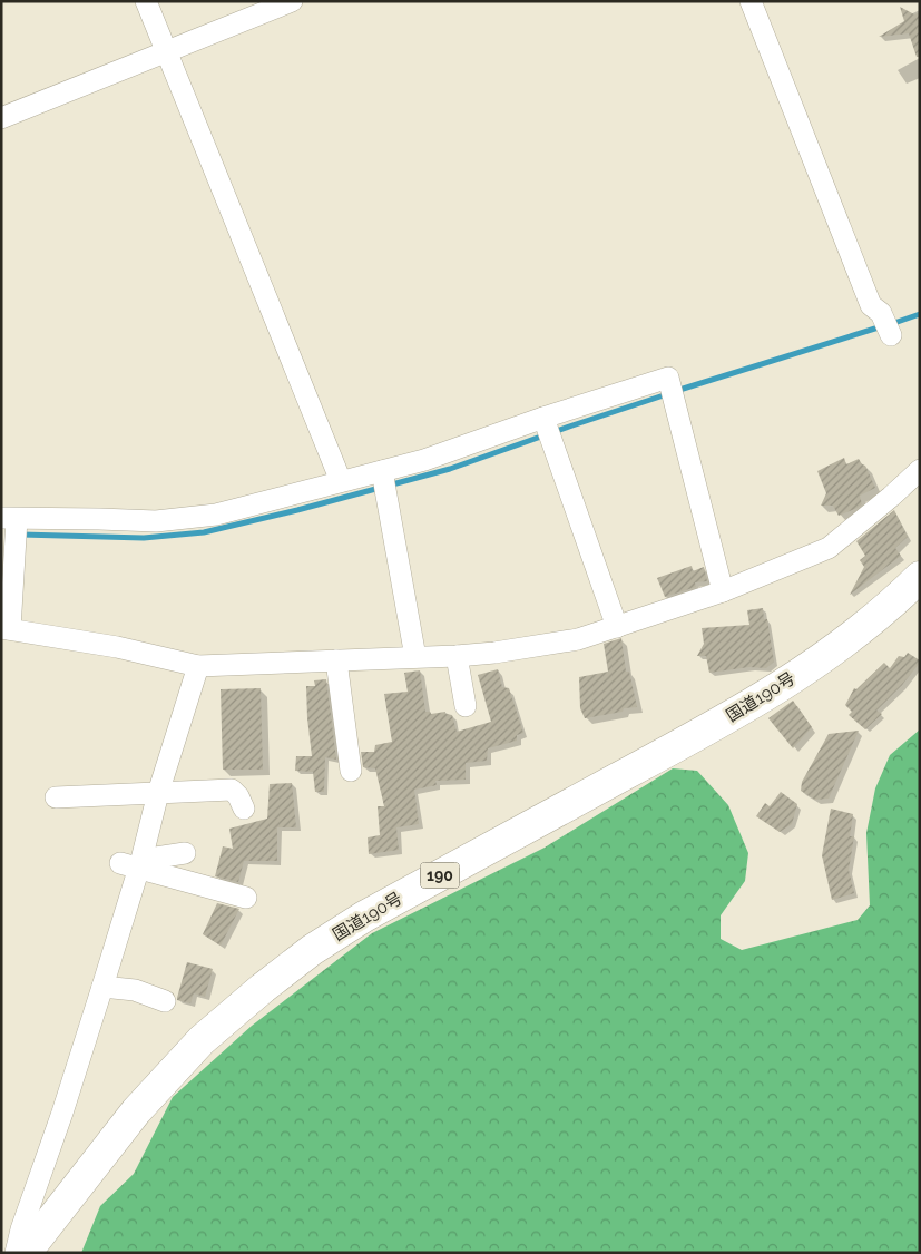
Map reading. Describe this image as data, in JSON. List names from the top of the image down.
{
  "streets": {
    "highway": ["国道190号", "190"]
  }
}
